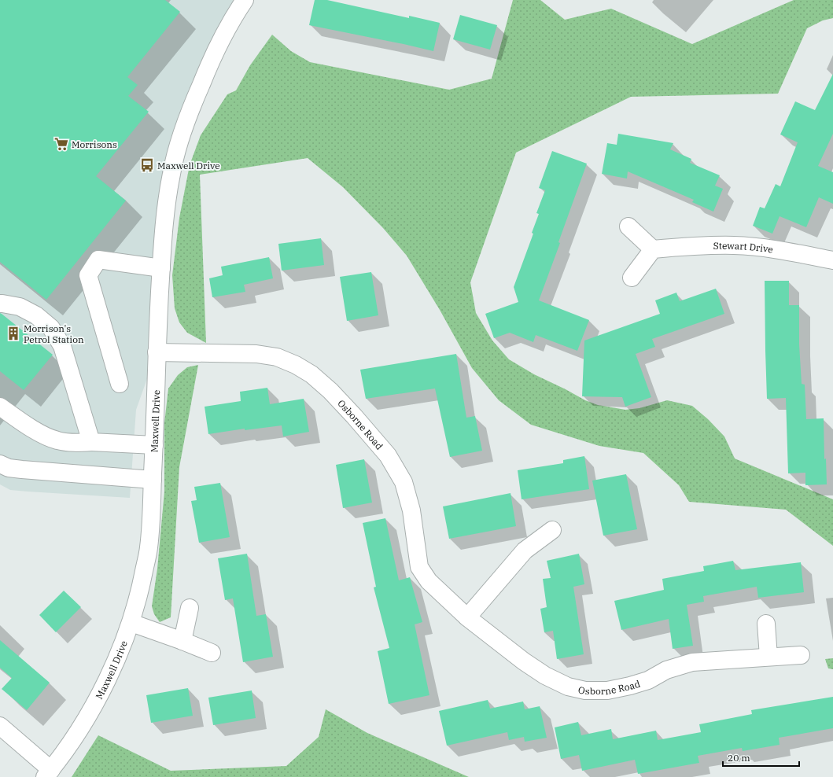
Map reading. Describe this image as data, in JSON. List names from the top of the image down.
{
  "streets": {
    "street": ["Stewart Drive", "Maxwell Drive", "Osborne Road"]
  },
  "crossings": [
    ["Maxwell Drive", "Osborne Road"]
  ],
  "places": {
    "supermarket": ["Morrisons"],
    "bus stop": ["Maxwell Drive"],
    "building": ["Morrison's Petrol Station"]
  },
  "scale_bar": "20 m"
}
